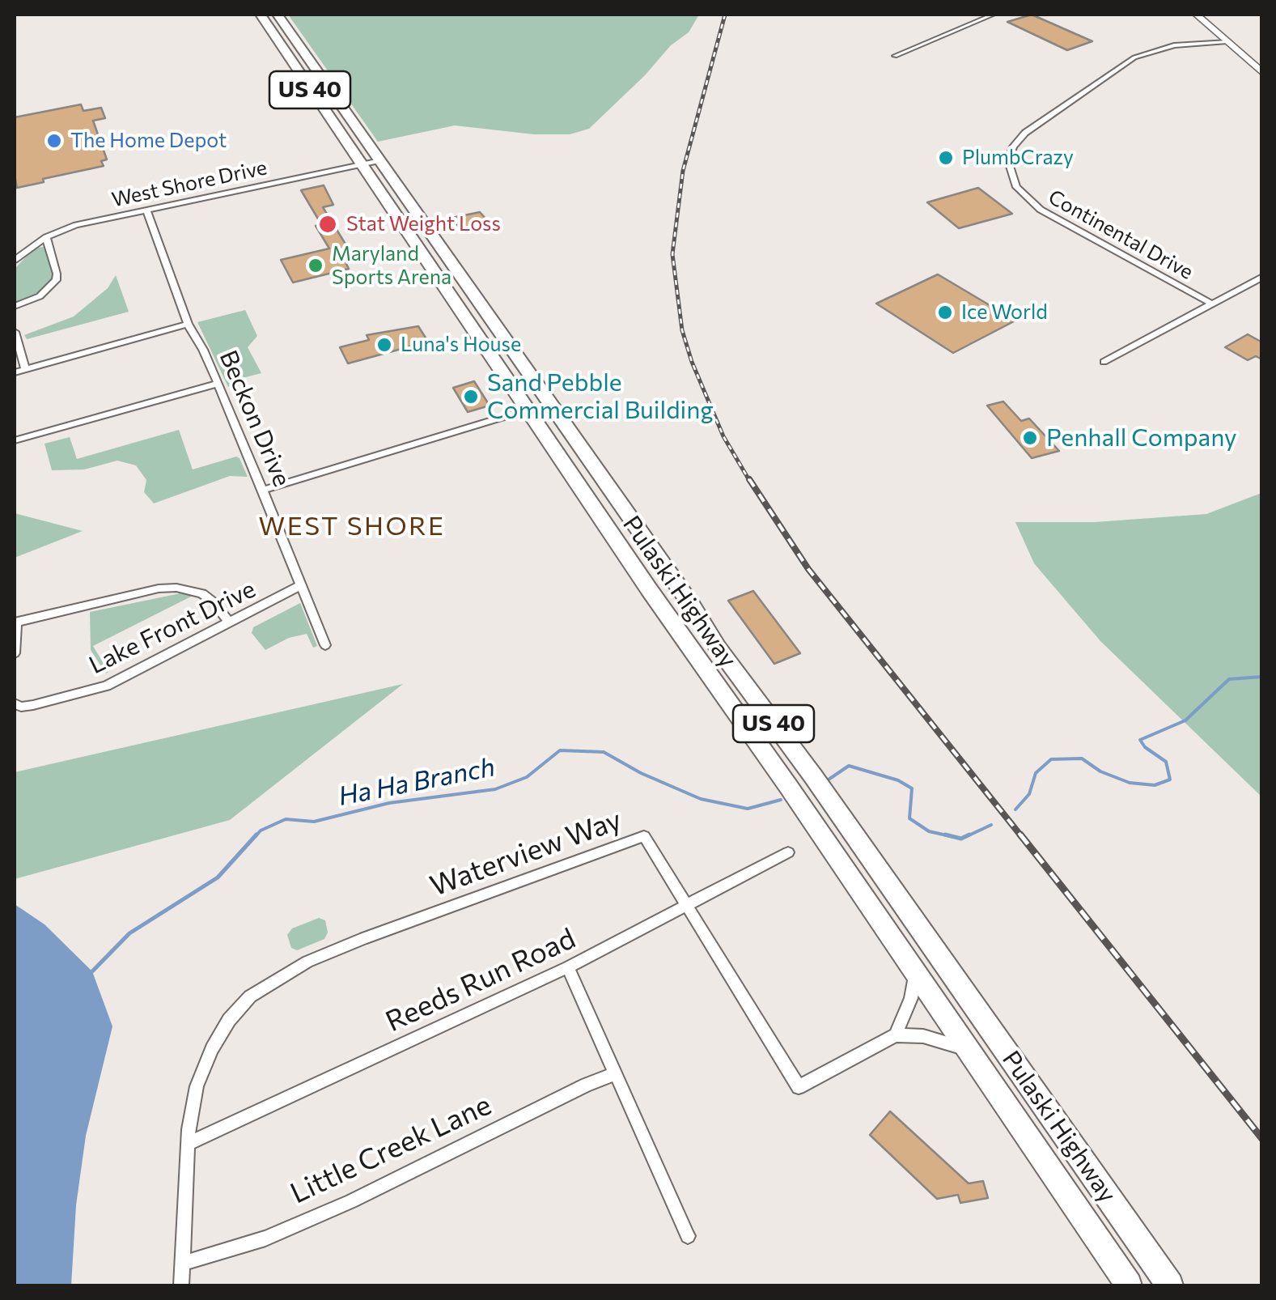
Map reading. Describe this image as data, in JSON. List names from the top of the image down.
{
  "streets": {
    "highway": ["US 40", "Pulaski Highway"],
    "street": [
      "West Shore Drive",
      "Continental Drive",
      "Beckon Drive",
      "Lake Front Drive",
      "Waterview Way",
      "Reeds Run Road",
      "Little Creek Lane"
    ]
  },
  "crossings": [
    ["West Shore Drive", "Beckon Drive"],
    ["West Shore Drive", "Pulaski Highway"],
    ["Beckon Drive", "Lake Front Drive"],
    ["Waterview Way", "Reeds Run Road"]
  ],
  "districts": ["WEST SHORE"],
  "water": ["Ha Ha Branch"],
  "places": [
    "The Home Depot",
    "PlumbCrazy",
    "Stat Weight Loss",
    "Maryland Sports Arena",
    "Ice World",
    "Luna's House",
    "Sand Pebble Commercial Building",
    "Penhall Company"
  ]
}
